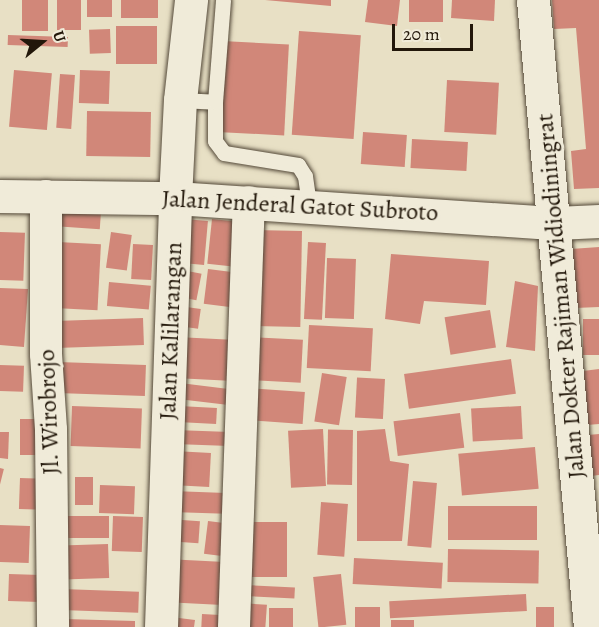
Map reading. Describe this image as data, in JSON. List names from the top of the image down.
{
  "streets": {
    "main road": ["Jalan Jenderal Gatot Subroto", "Jalan Dokter Rajiman Widiodiningrat", "Jalan Kalilarangan"],
    "street": ["Jl. Wirobrojo"]
  },
  "crossings": [
    ["Jalan Jenderal Gatot Subroto", "Jalan Dokter Rajiman Widiodiningrat"],
    ["Jalan Jenderal Gatot Subroto", "Jalan Kalilarangan"],
    ["Jalan Jenderal Gatot Subroto", "Jl. Wirobrojo"]
  ],
  "scale_bar": "20 m",
  "north": "right"
}
